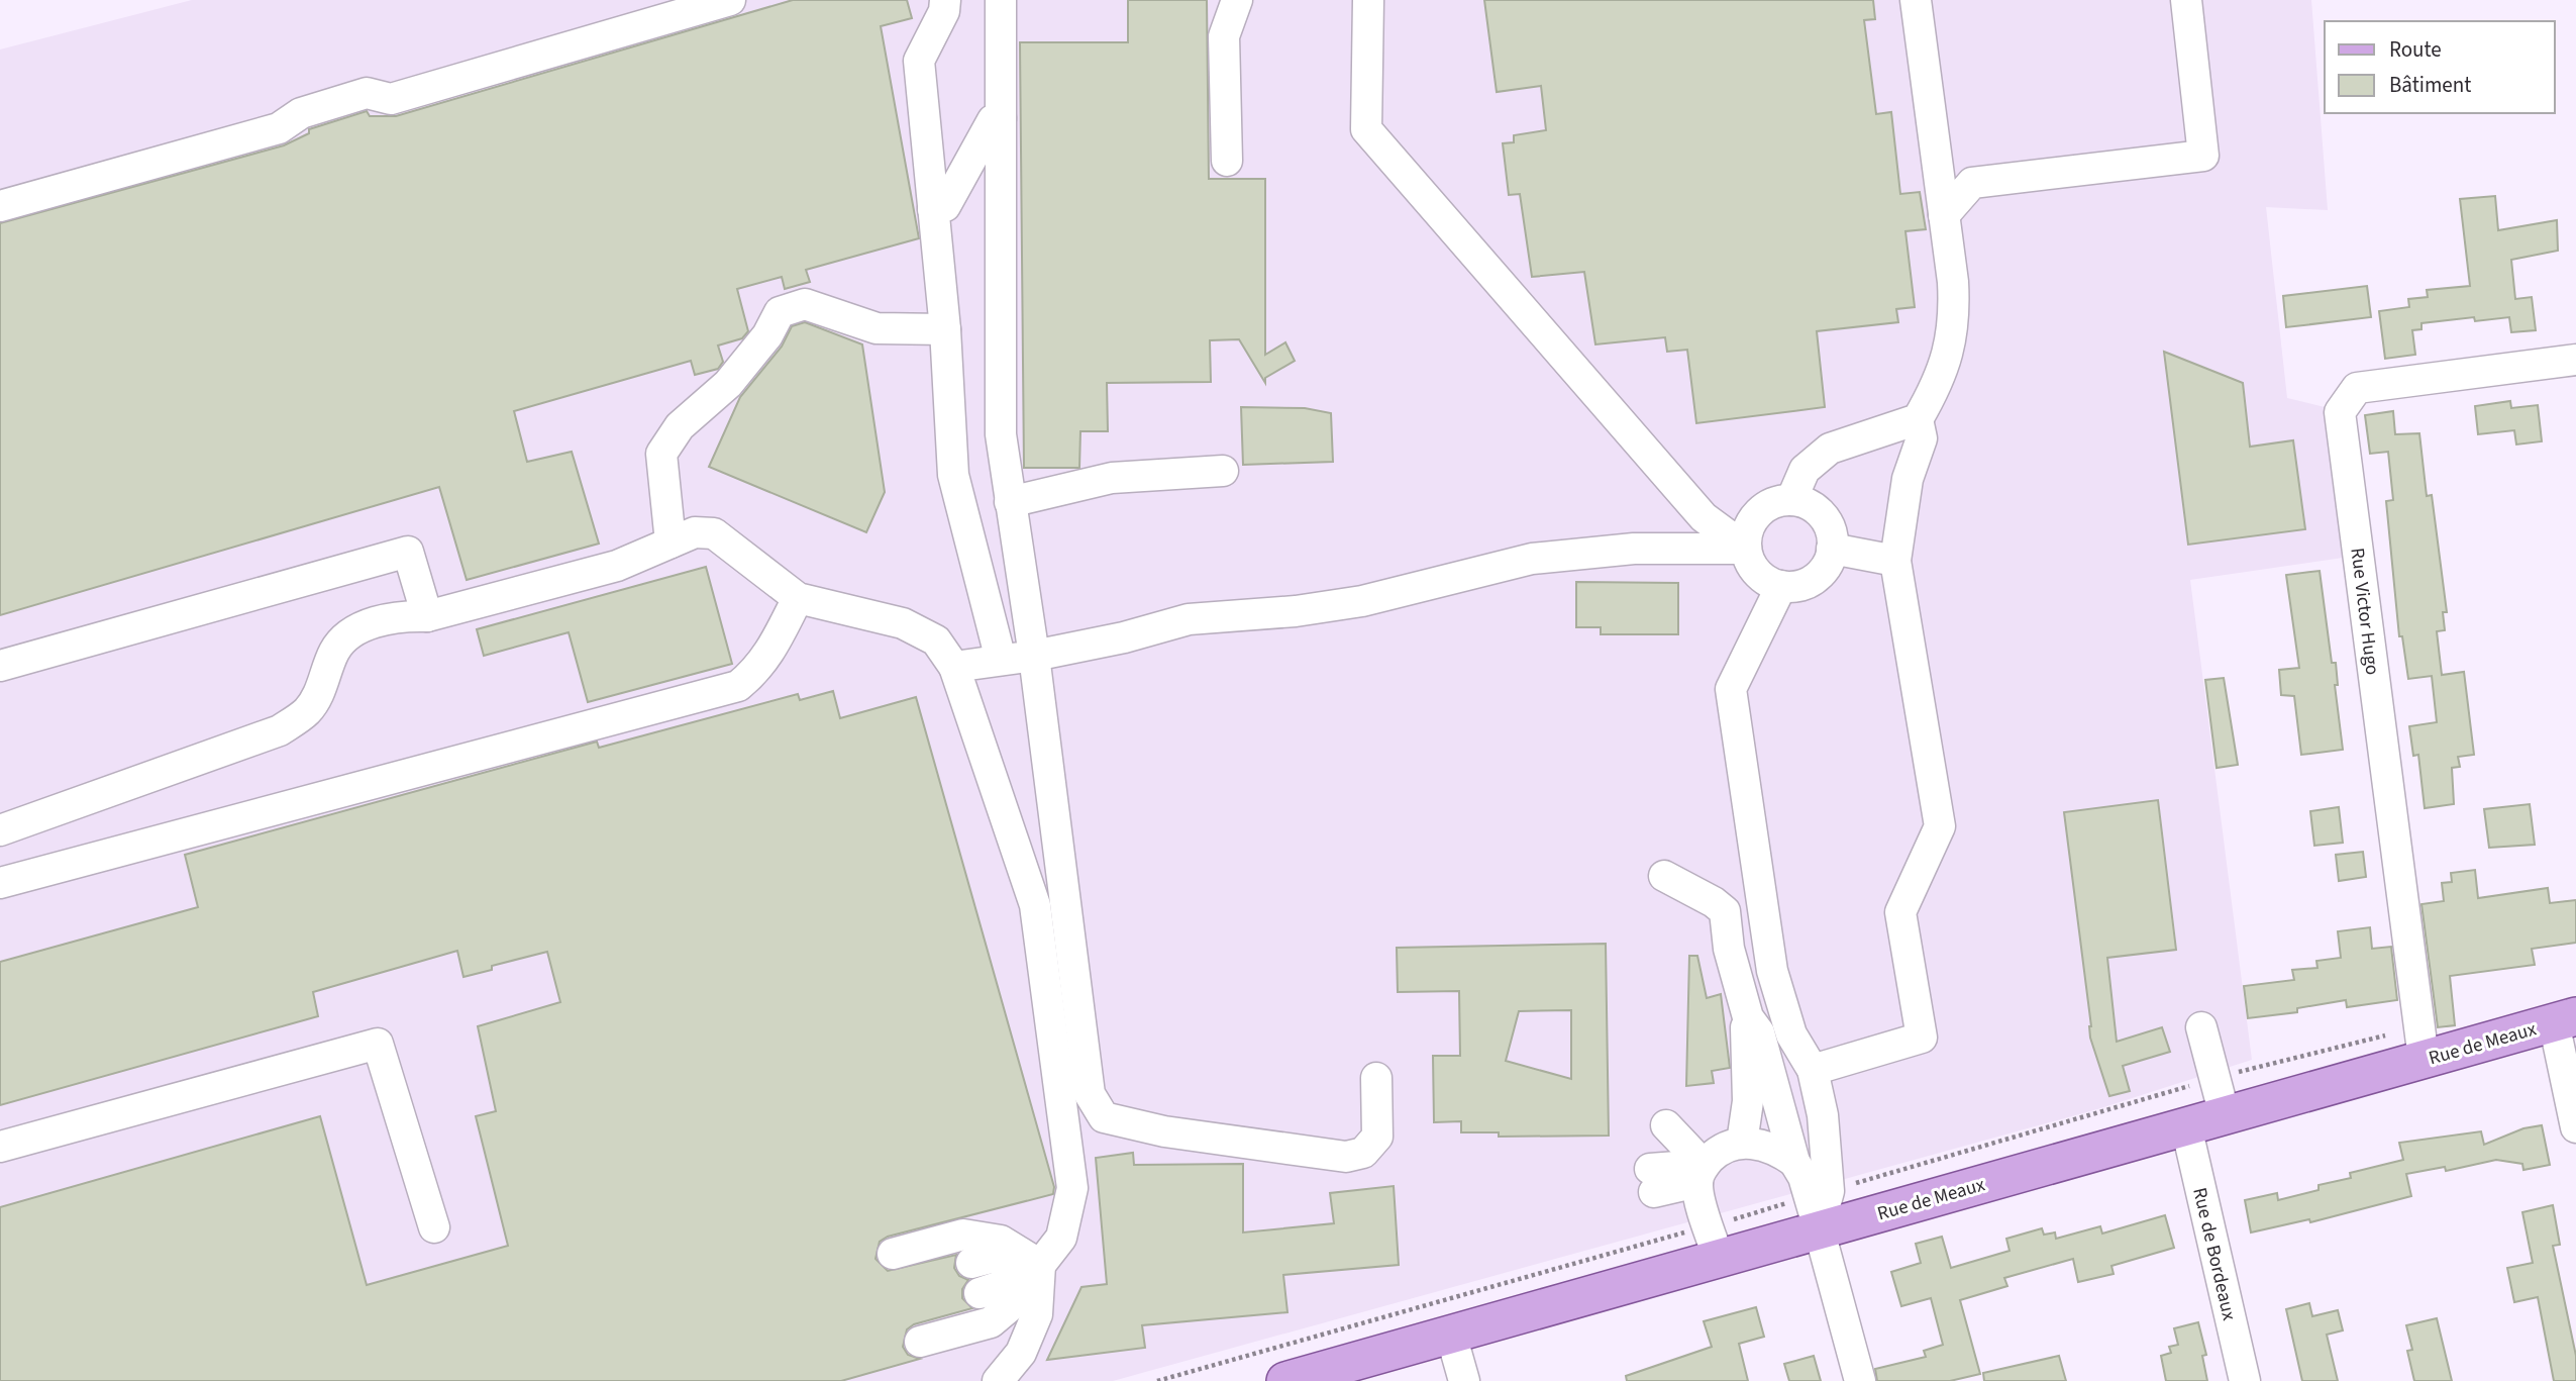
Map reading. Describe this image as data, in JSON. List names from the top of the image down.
{
  "streets": {
    "main road": ["Rue de Meaux"],
    "street": ["Rue Victor Hugo", "Rue de Bordeaux"]
  },
  "crossings": [
    ["Rue Victor Hugo", "Rue de Meaux"],
    ["Rue de Meaux", "Rue de Bordeaux"]
  ],
  "legend": ["Route", "Bâtiment"]
}
